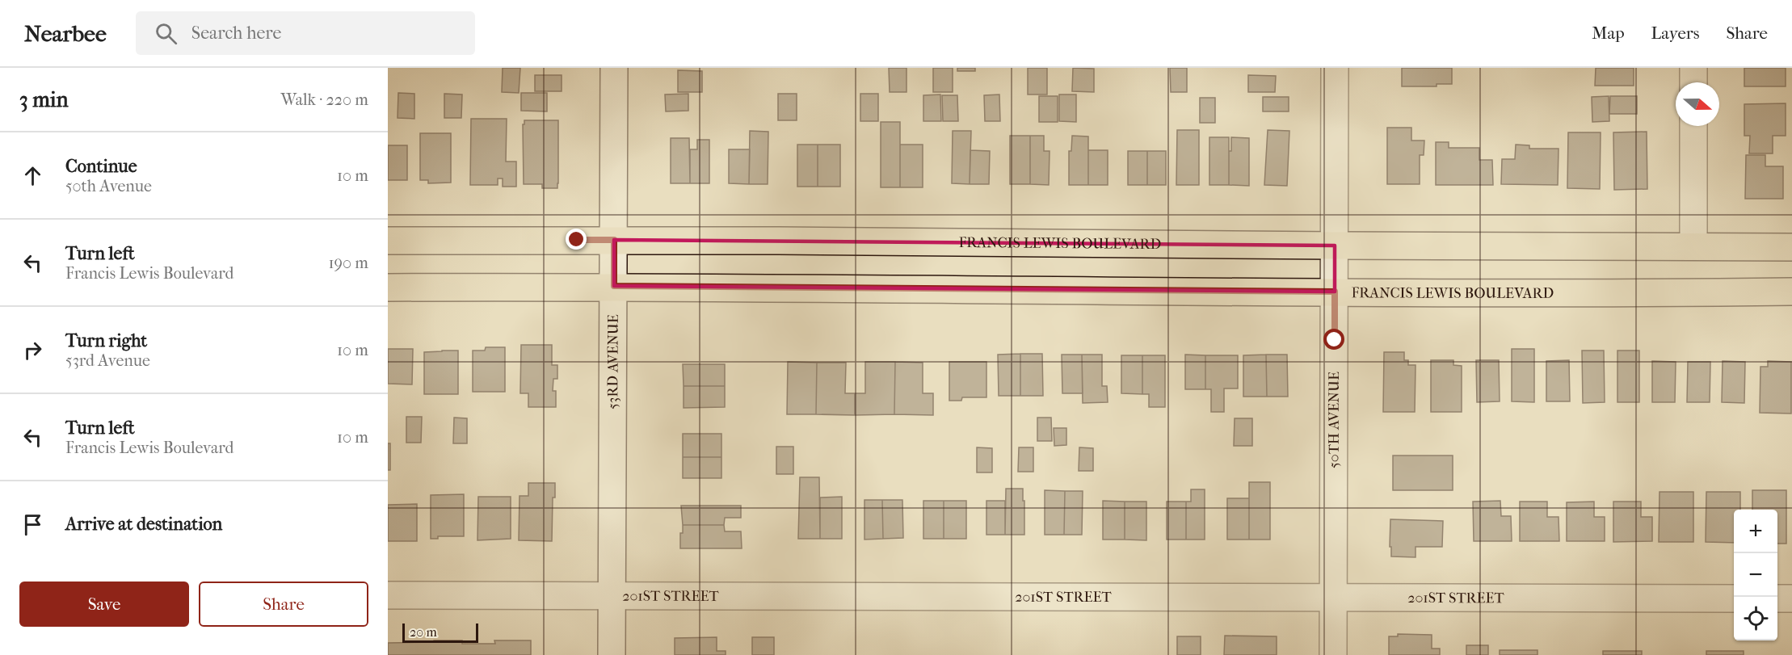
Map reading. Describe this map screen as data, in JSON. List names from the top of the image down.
{
  "streets": {
    "main road": ["FRANCIS LEWIS BOULEVARD"],
    "street": ["53RD AVENUE", "50TH AVENUE", "201ST STREET"]
  },
  "crossings": [
    ["FRANCIS LEWIS BOULEVARD", "53RD AVENUE"],
    ["FRANCIS LEWIS BOULEVARD", "50TH AVENUE"],
    ["53RD AVENUE", "201ST STREET"],
    ["50TH AVENUE", "201ST STREET"]
  ],
  "scale_bar": "20 m",
  "north": "right",
  "page": {
    "header": "Nearbee",
    "search": "Search here",
    "nav": ["Map", "Layers", "Share"],
    "heading": ["3 min", "Walk · 220 m"],
    "list": [
      ["Continue", "50th Avenue", "10 m"],
      ["Turn left", "Francis Lewis Boulevard", "190 m"],
      ["Turn right", "53rd Avenue", "10 m"],
      ["Turn left", "Francis Lewis Boulevard", "10 m"],
      "Arrive at destination"
    ],
    "map_buttons": ["+", "−"],
    "buttons": ["Save", "Share"],
    "scale": "20 m"
  }
}
